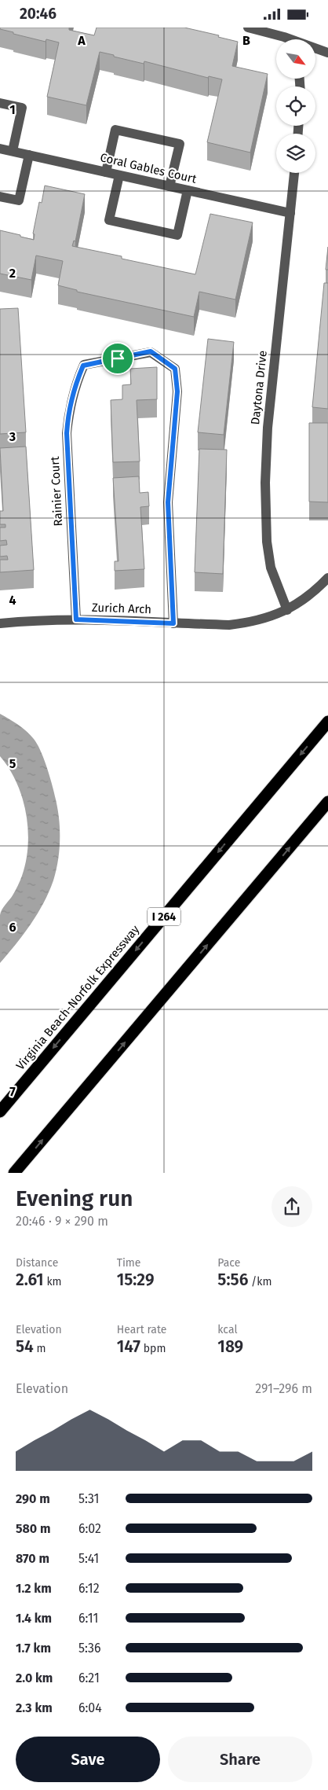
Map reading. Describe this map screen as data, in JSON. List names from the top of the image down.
{
  "streets": {
    "highway": ["I 264", "Virginia Beach-Norfolk Expressway"],
    "street": [
      "Coral Gables Court",
      "Daytona Drive",
      "Rainier Court",
      "Zurich Arch"
    ]
  },
  "crossings": [
    ["Coral Gables Court", "Daytona Drive"],
    ["Daytona Drive", "Zurich Arch"],
    ["Rainier Court", "Zurich Arch"]
  ],
  "north": "bottom right",
  "page": {
    "status": "20:46",
    "heading": ["Evening run", "20:46 · 9 × 290 m"],
    "stats": [
      ["Distance", "2.61 km"],
      ["Time", "15:29"],
      ["Pace", "5:56 /km"],
      ["Elevation", "54 m"],
      ["Heart rate", "147 bpm"],
      ["kcal", "189"]
    ],
    "chart": ["Elevation", "291–296 m"],
    "list": [
      {
        "name": "290 m",
        "note": "5:31"
      },
      {
        "name": "580 m",
        "note": "6:02"
      },
      {
        "name": "870 m",
        "note": "5:41"
      },
      {
        "name": "1.2 km",
        "note": "6:12"
      },
      {
        "name": "1.4 km",
        "note": "6:11"
      },
      {
        "name": "1.7 km",
        "note": "5:36"
      },
      {
        "name": "2.0 km",
        "note": "6:21"
      },
      {
        "name": "2.3 km",
        "note": "6:04"
      }
    ],
    "buttons": ["Save", "Share"]
  },
  "grid": {
    "columns": ["A", "B"],
    "rows": [
      "1",
      "2",
      "3",
      "4",
      "5",
      "6",
      "7"
    ]
  }
}
